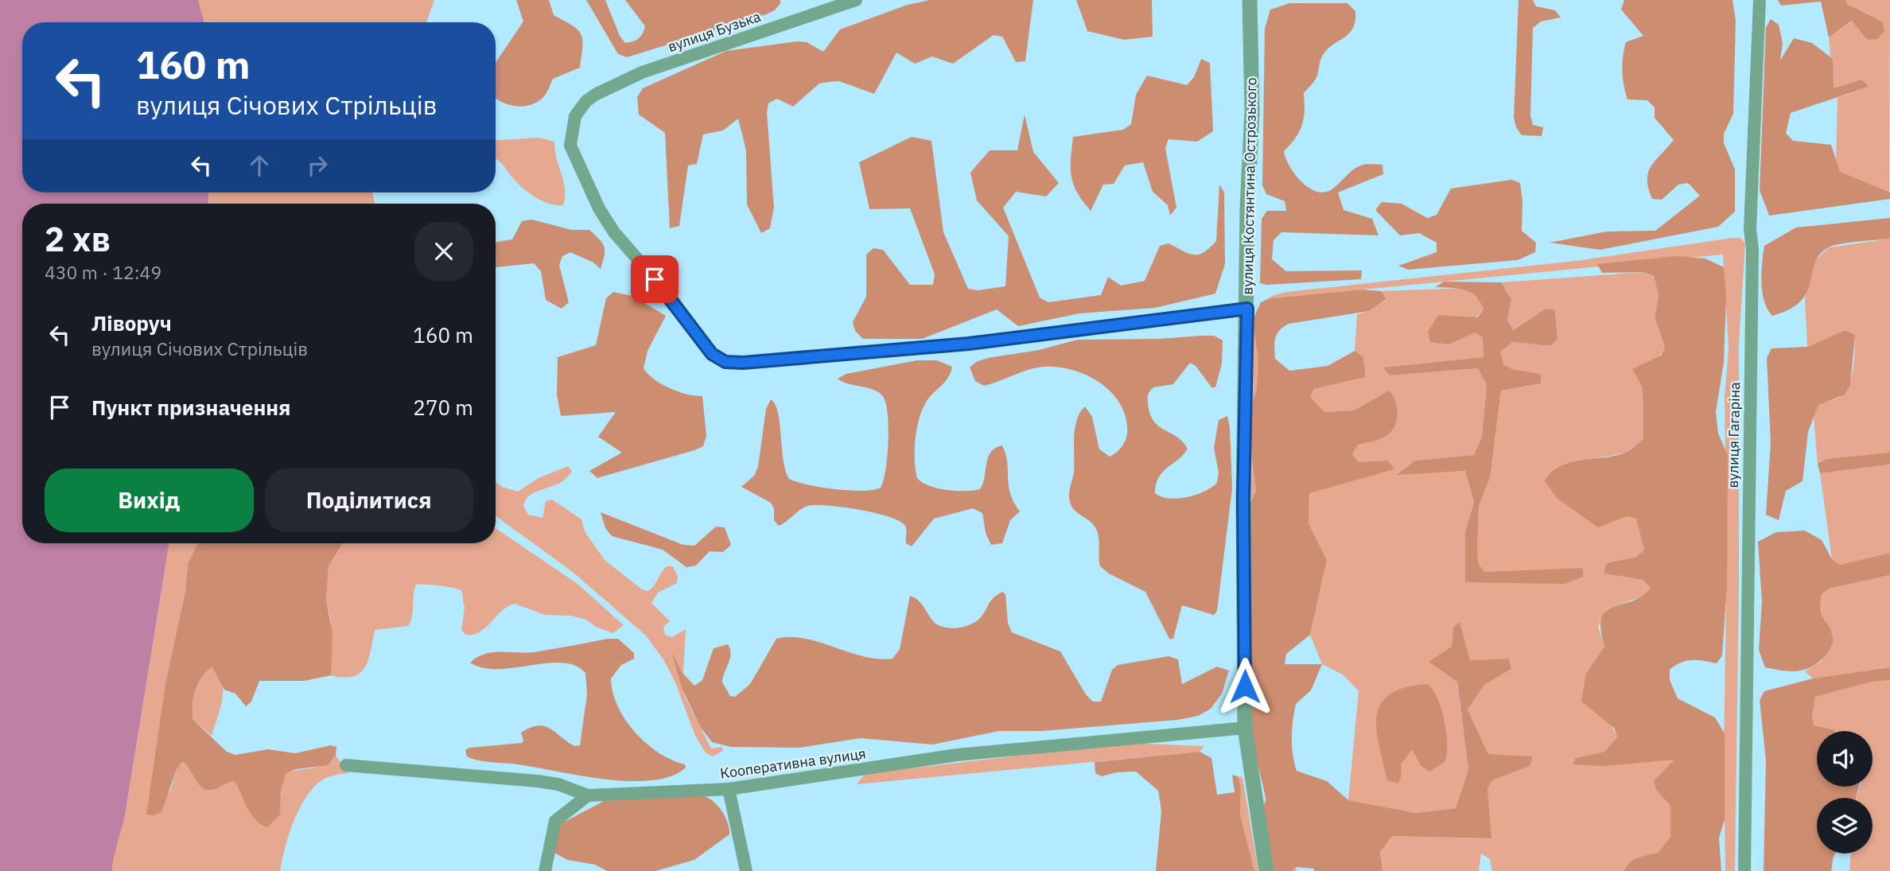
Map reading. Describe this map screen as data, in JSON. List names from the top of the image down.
{
  "streets": {
    "street": [
      "вулиця Бузька",
      "вулиця Костянтина Острозького",
      "вулиця Гагаріна",
      "Кооперативна вулиця"
    ]
  },
  "crossings": [
    ["вулиця Бузька", "вулиця Костянтина Острозького"],
    ["вулиця Костянтина Острозького", "Кооперативна вулиця"]
  ],
  "page": {
    "turn": ["160 m", "вулиця Січових Стрільців"],
    "heading": ["2 хв", "430 m · 12:49"],
    "list": [
      {
        "name": "Ліворуч",
        "note": "вулиця Січових Стрільців",
        "value": "160 m"
      },
      {
        "name": "Пункт призначення",
        "value": "270 m"
      }
    ],
    "buttons": ["Вихід", "Поділитися"]
  }
}
